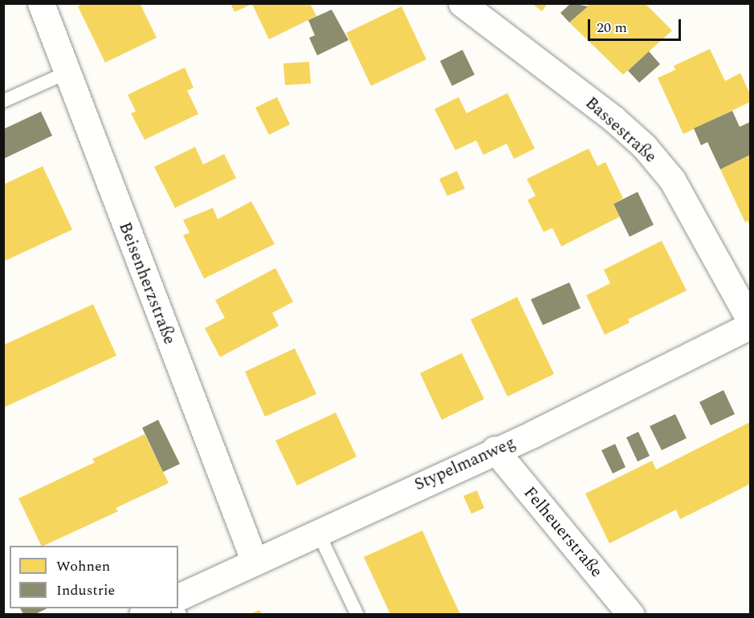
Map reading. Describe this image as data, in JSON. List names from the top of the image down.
{
  "streets": {
    "street": [
      "Bassestraße",
      "Beisenherzstraße",
      "Stypelmanweg",
      "Felheuerstraße"
    ]
  },
  "crossings": [
    ["Beisenherzstraße", "Stypelmanweg"],
    ["Stypelmanweg", "Felheuerstraße"]
  ],
  "legend": ["Wohnen", "Industrie"],
  "scale_bar": "20 m"
}
